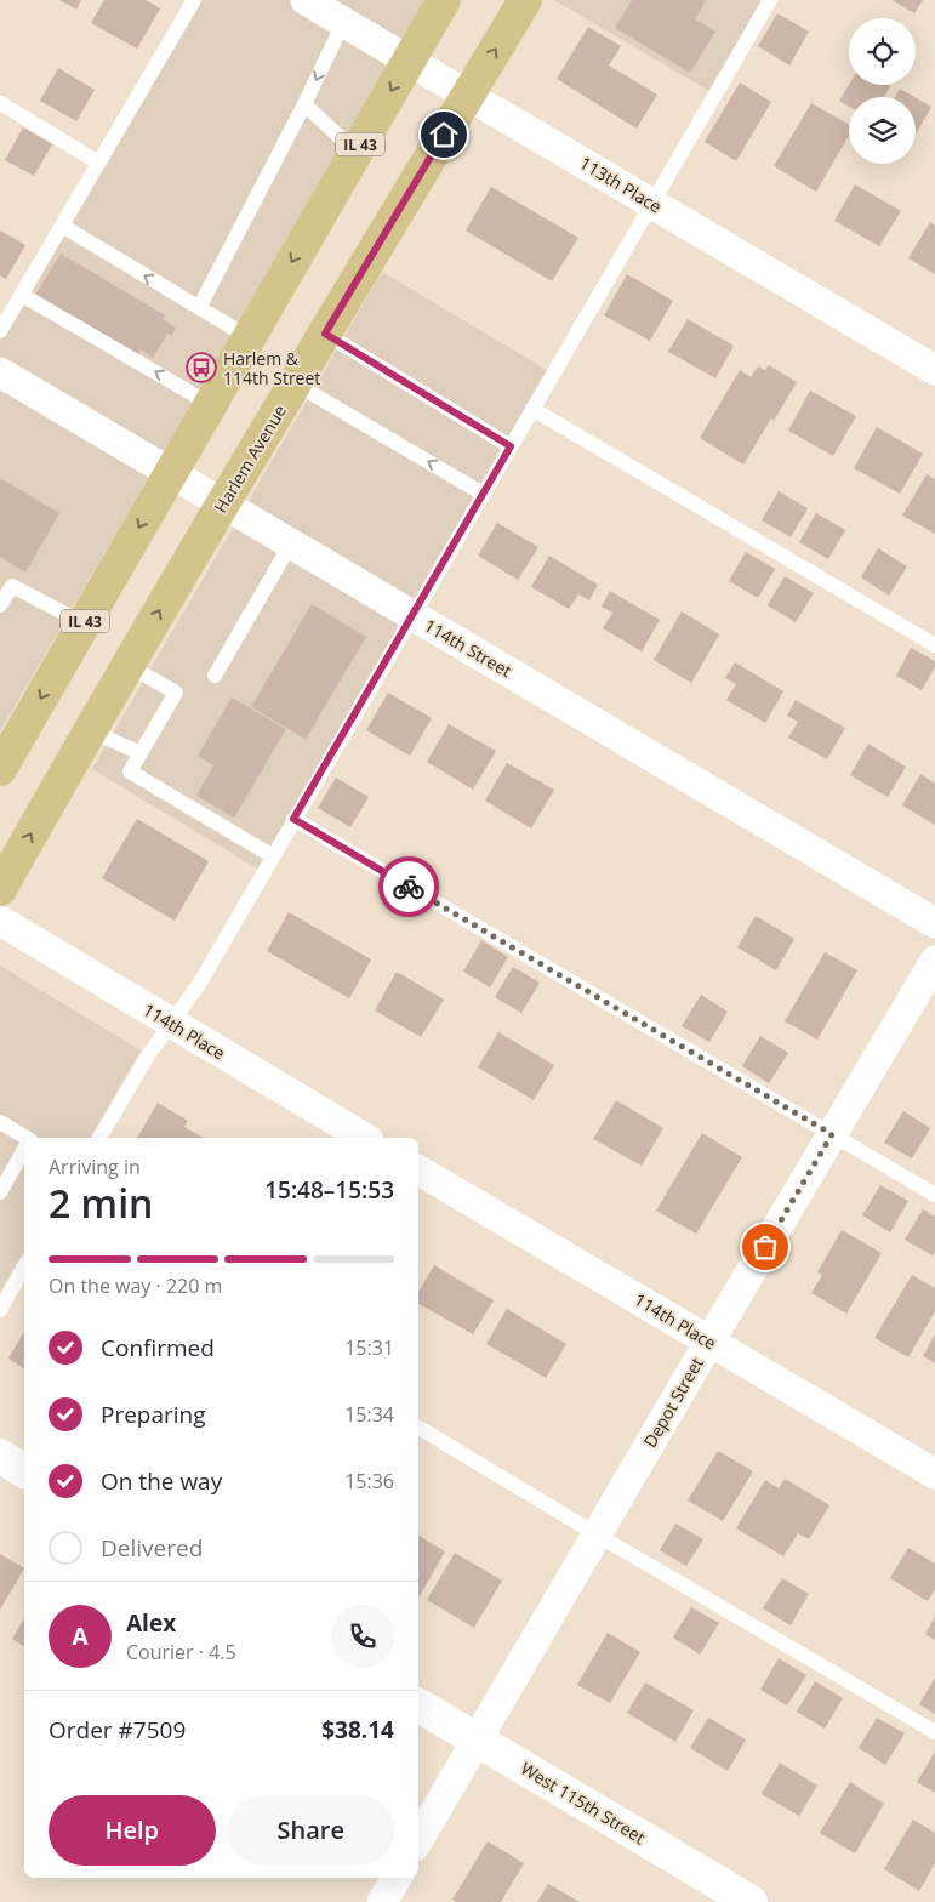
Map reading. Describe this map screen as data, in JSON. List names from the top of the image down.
{
  "streets": {
    "main road": ["IL 43", "Harlem Avenue"],
    "street": [
      "113th Place",
      "114th Street",
      "114th Place",
      "Depot Street",
      "West 115th Street"
    ]
  },
  "crossings": [
    ["IL 43", "113th Place"],
    ["IL 43", "114th Street"],
    ["113th Place", "Harlem Avenue"],
    ["Harlem Avenue", "114th Street"],
    ["114th Place", "Depot Street"],
    ["Depot Street", "West 115th Street"]
  ],
  "places": {
    "bus stop": ["Harlem & 114th Street"]
  },
  "page": {
    "heading": ["2 min", "Arriving in", "15:48–15:53"],
    "panel": [
      "Alex",
      "Courier · 4.5",
      "Order #7509",
      "$38.14"
    ],
    "bar": "On the way · 220 m",
    "list": [
      ["Confirmed", "15:31"],
      ["Preparing", "15:34"],
      ["On the way", "15:36"],
      "Delivered"
    ],
    "round": "A",
    "buttons": ["Help", "Share"]
  }
}
